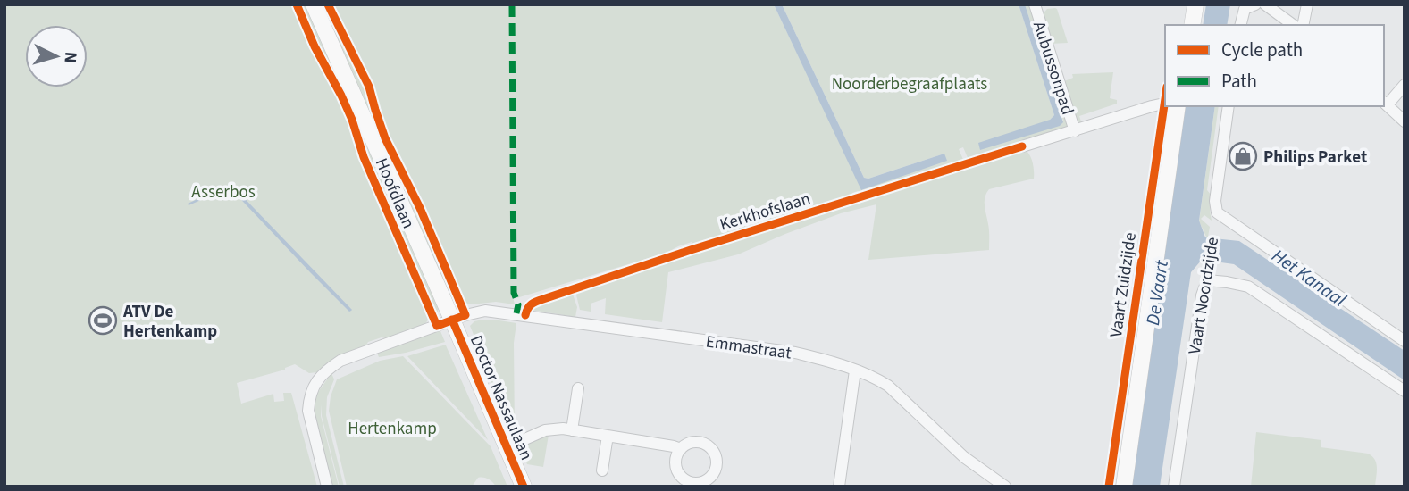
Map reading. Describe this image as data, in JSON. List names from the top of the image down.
{
  "streets": {
    "street": [
      "Aubussonpad",
      "Hoofdlaan",
      "Vaart Zuidzijde",
      "Vaart Noordzijde",
      "Emmastraat",
      "Doctor Nassaulaan"
    ],
    "cycle path": ["Kerkhofslaan"]
  },
  "crossings": [
    ["Hoofdlaan", "Emmastraat"],
    ["Hoofdlaan", "Doctor Nassaulaan"],
    ["Emmastraat", "Doctor Nassaulaan"]
  ],
  "water": ["Het Kanaal", "De Vaart"],
  "parks": ["Noorderbegraafplaats", "Asserbos", "Hertenkamp"],
  "places": {
    "shop": ["Philips Parket"],
    "sports": ["ATV De Hertenkamp"]
  },
  "legend": ["Cycle path", "Path"],
  "north": "right"
}
